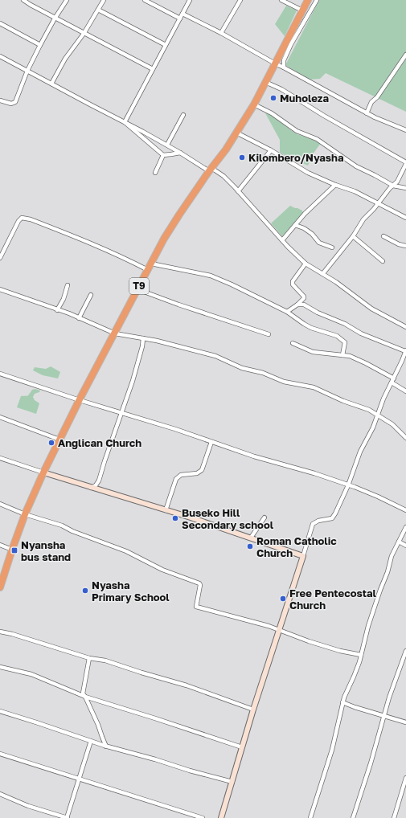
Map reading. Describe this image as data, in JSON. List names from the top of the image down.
{
  "streets": {
    "highway": ["T9"]
  },
  "places": {
    "other": [
      "Muholeza",
      "Kilombero/Nyasha",
      "Anglican Church",
      "Buseko Hill Secondary school",
      "Roman Catholic Church",
      "Nyasha Primary School",
      "Free Pentecostal Church"
    ],
    "transit": ["Nyansha bus stand"]
  }
}
